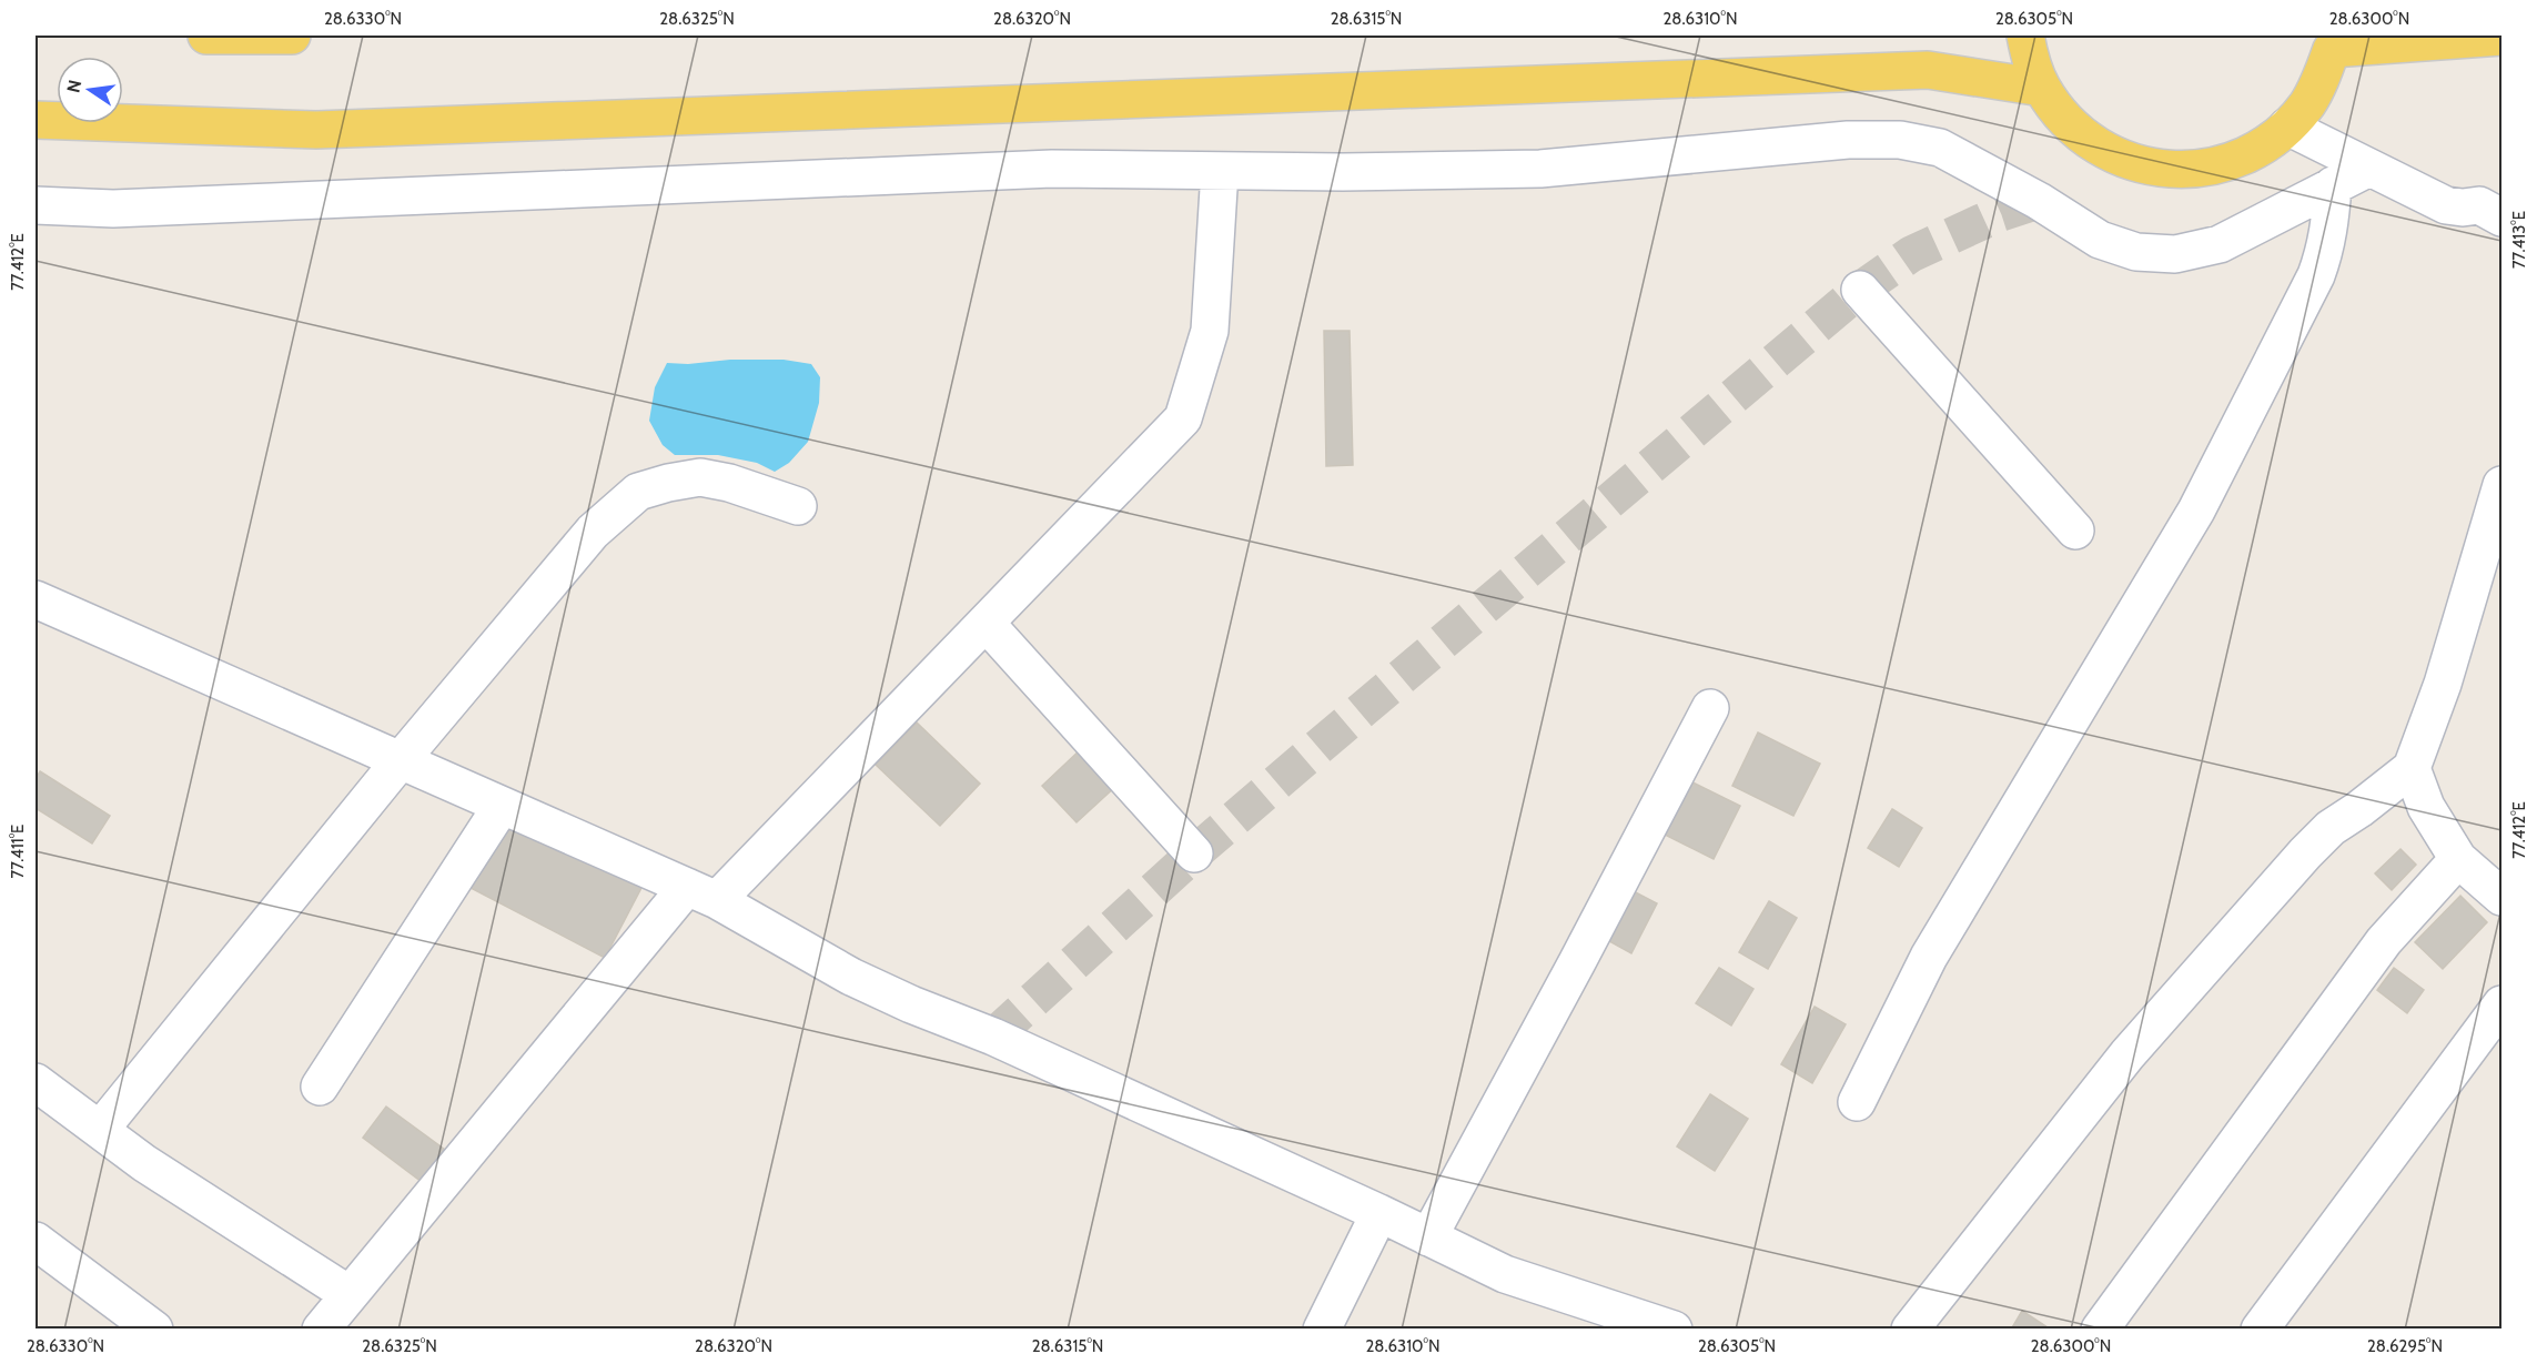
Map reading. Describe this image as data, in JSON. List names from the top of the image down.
{
  "north": "left",
  "coordinates": [
    "28.6330°N",
    "28.6325°N",
    "28.6320°N",
    "28.6315°N",
    "28.6310°N",
    "28.6305°N",
    "28.6300°N",
    "77.413°E",
    "77.412°E",
    "77.411°E",
    "28.6295°N"
  ]
}
